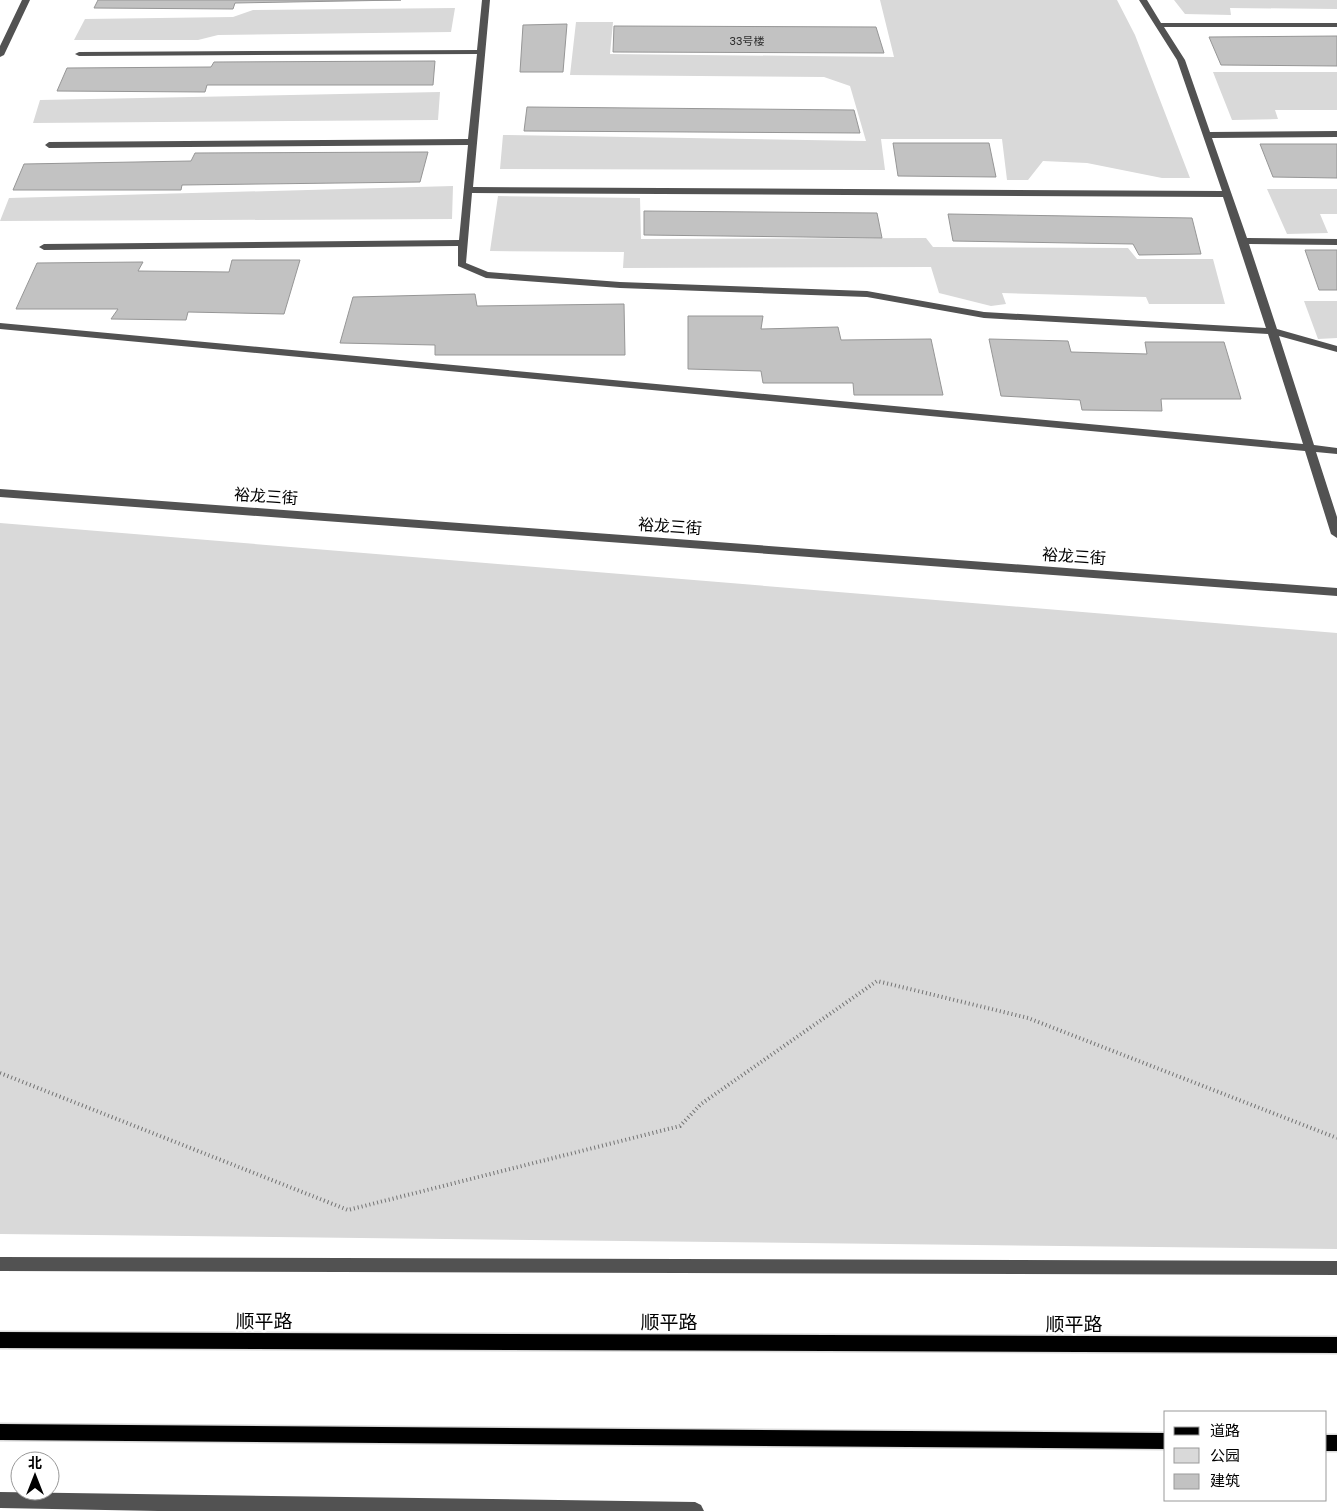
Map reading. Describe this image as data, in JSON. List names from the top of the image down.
{
  "streets": {
    "main road": ["顺平路"],
    "street": ["裕龙三街"]
  },
  "house_numbers": ["33号楼"],
  "legend": ["道路", "公园", "建筑"],
  "north": "top"
}
